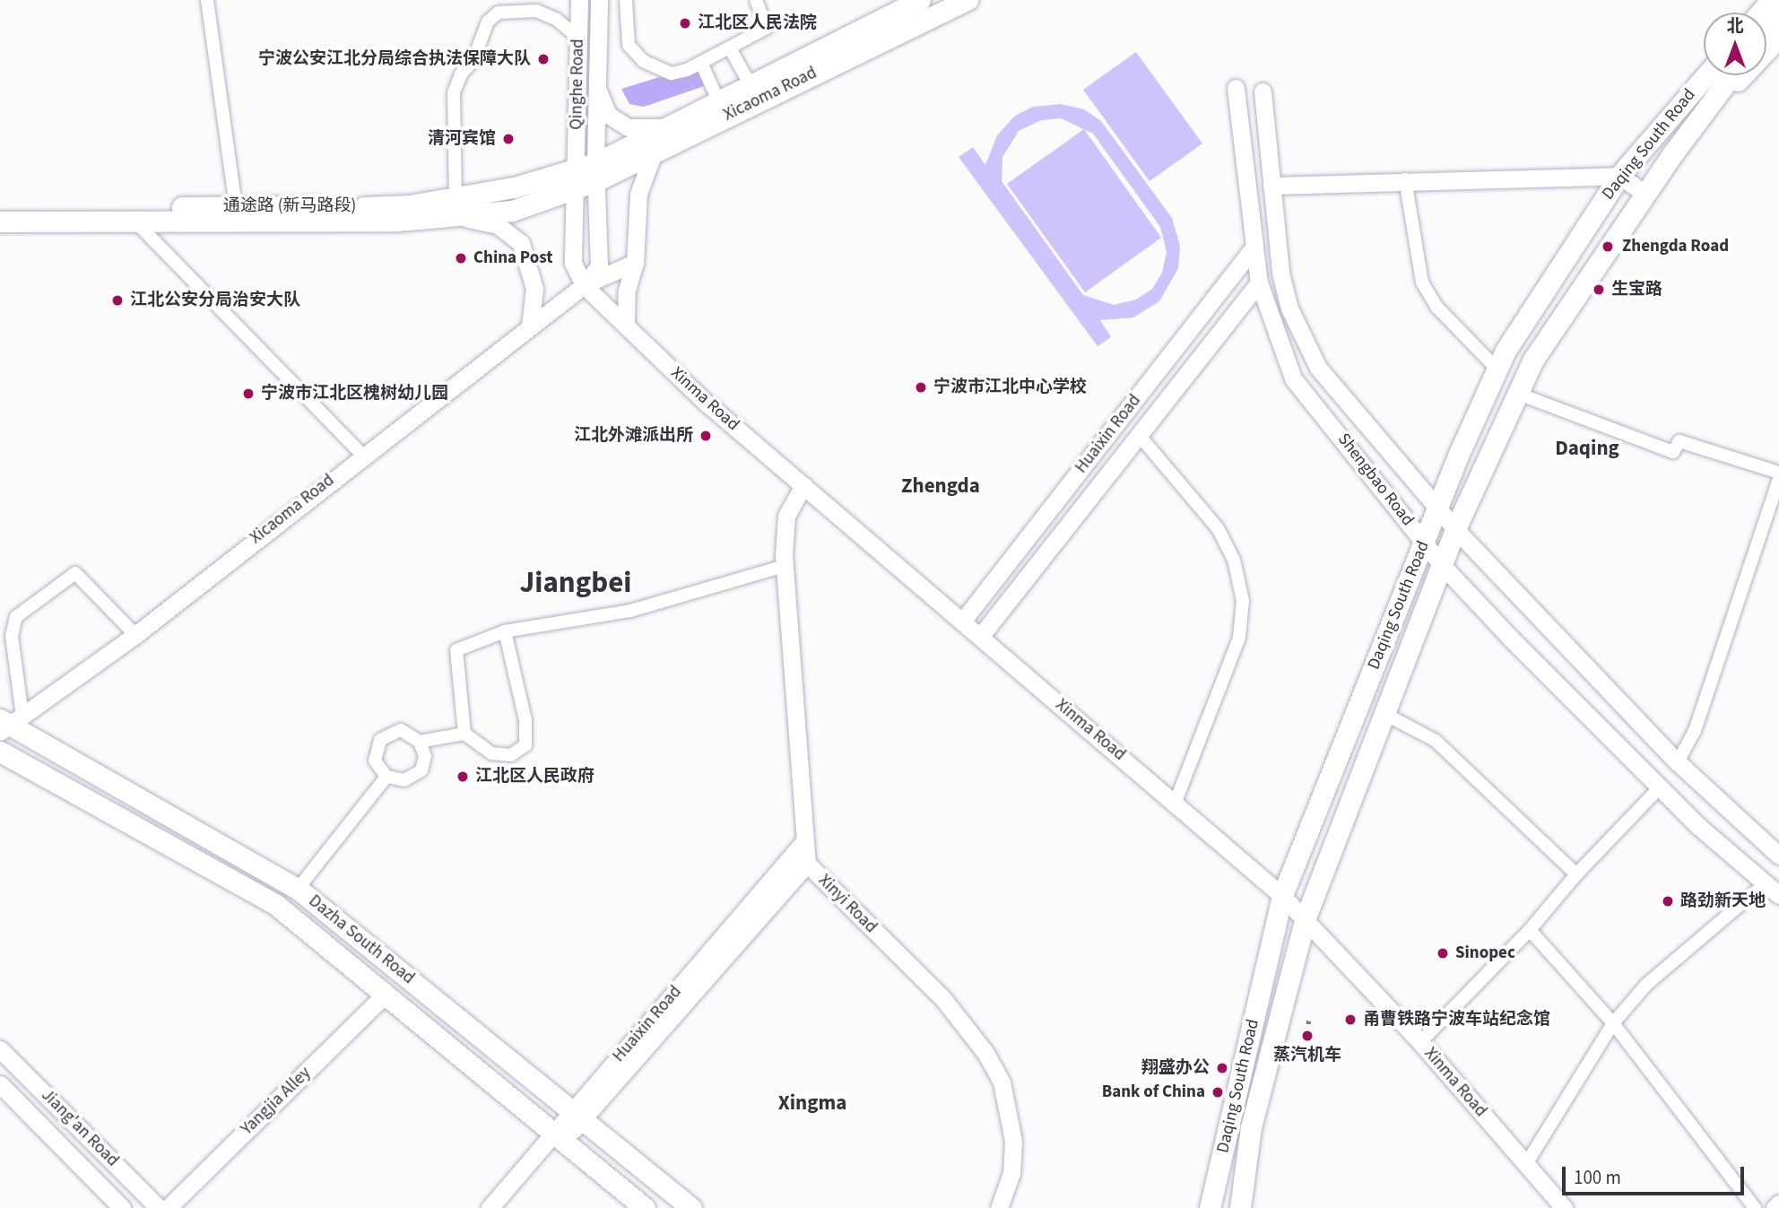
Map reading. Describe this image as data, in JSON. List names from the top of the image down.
{
  "streets": {
    "main road": [
      "Xicaoma Road",
      "Daqing South Road",
      "通途路 (新马路段)",
      "Dazha South Road"
    ],
    "street": [
      "Qinghe Road",
      "Xinma Road",
      "Huaixin Road",
      "Shengbao Road",
      "Xinyi Road",
      "Yangjia Alley",
      "Jiang'an Road"
    ]
  },
  "crossings": [
    ["Qinghe Road", "Xicaoma Road"],
    ["Qinghe Road", "通途路 (新马路段)"],
    ["Xicaoma Road", "通途路 (新马路段)"],
    ["Xicaoma Road", "Xinma Road"],
    ["Xicaoma Road", "Dazha South Road"],
    ["Daqing South Road", "Xinma Road"],
    ["Daqing South Road", "Shengbao Road"],
    ["Xinma Road", "Huaixin Road"],
    ["Xinma Road", "Xinyi Road"],
    ["Huaixin Road", "Shengbao Road"],
    ["Huaixin Road", "Xinyi Road"],
    ["Huaixin Road", "Dazha South Road"],
    ["Dazha South Road", "Yangjia Alley"]
  ],
  "districts": [
    "Daqing",
    "Zhengda",
    "Jiangbei",
    "Xingma"
  ],
  "places": [
    "江北区人民法院",
    "宁波公安江北分局综合执法保障大队",
    "清河宾馆",
    "Zhengda Road",
    "China Post",
    "生宝路",
    "江北公安分局治安大队",
    "宁波市江北中心学校",
    "宁波市江北区槐树幼儿园",
    "江北外滩派出所",
    "江北区人民政府",
    "路劲新天地",
    "Sinopec",
    "甬曹铁路宁波车站纪念馆",
    "蒸汽机车",
    "翔盛办公",
    "Bank of China"
  ],
  "scale_bar": "100 m",
  "north": "top"
}
